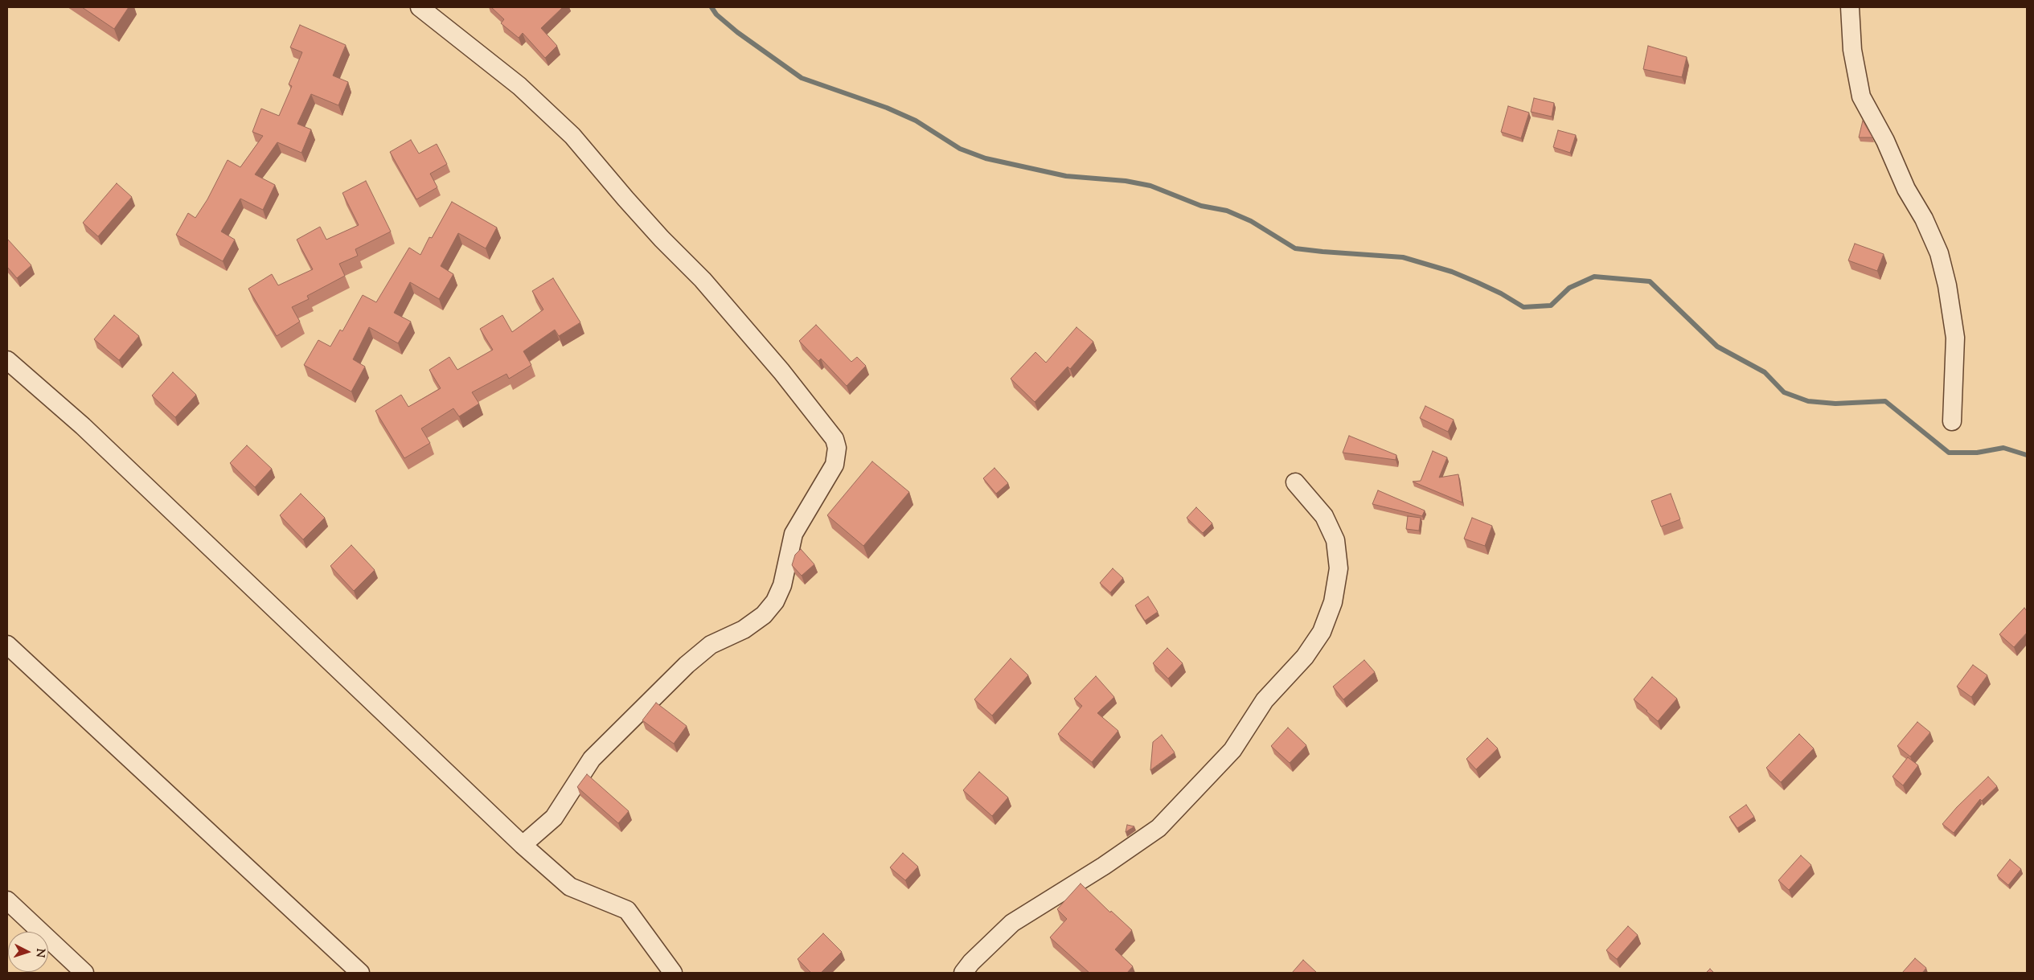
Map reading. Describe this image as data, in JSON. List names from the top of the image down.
{
  "north": "right"
}
